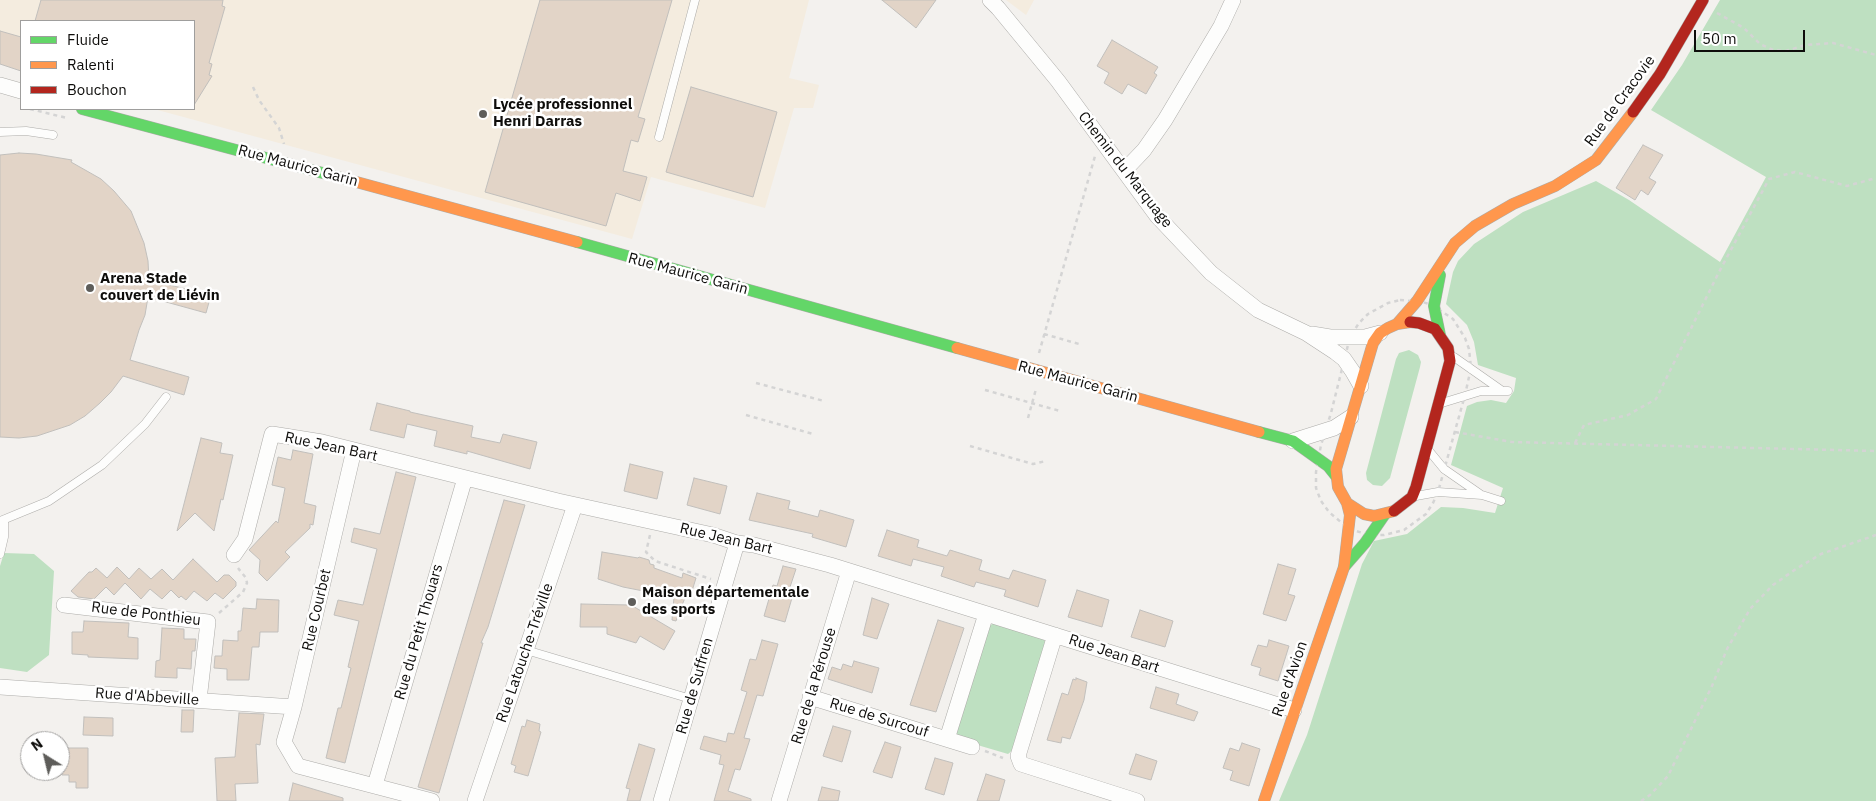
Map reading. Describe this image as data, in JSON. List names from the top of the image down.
{
  "streets": {
    "street": [
      "Rue de Cracovie",
      "Rue Maurice Garin",
      "Chemin du Marquage",
      "Rue Jean Bart",
      "Rue Courbet",
      "Rue de Ponthieu",
      "Rue du Petit Thouars",
      "Rue Latouche-Tréville",
      "Rue d'Avion",
      "Rue de Suffren",
      "Rue de la Pérouse",
      "Rue d'Abbeville",
      "Rue de Surcouf"
    ]
  },
  "crossings": [
    ["Rue Jean Bart", "Rue Courbet"],
    ["Rue Jean Bart", "Rue du Petit Thouars"],
    ["Rue Jean Bart", "Rue Latouche-Tréville"],
    ["Rue Jean Bart", "Rue d'Avion"],
    ["Rue Jean Bart", "Rue de Suffren"],
    ["Rue Jean Bart", "Rue de la Pérouse"],
    ["Rue Courbet", "Rue du Petit Thouars"],
    ["Rue Courbet", "Rue d'Abbeville"],
    ["Rue de Ponthieu", "Rue d'Abbeville"],
    ["Rue de la Pérouse", "Rue de Surcouf"]
  ],
  "places": ["Lycée professionnel Henri Darras", "Arena Stade couvert de Liévin", "Maison départementale des sports"],
  "legend": ["Fluide", "Ralenti", "Bouchon"],
  "scale_bar": "50 m",
  "north": "top left"
}
